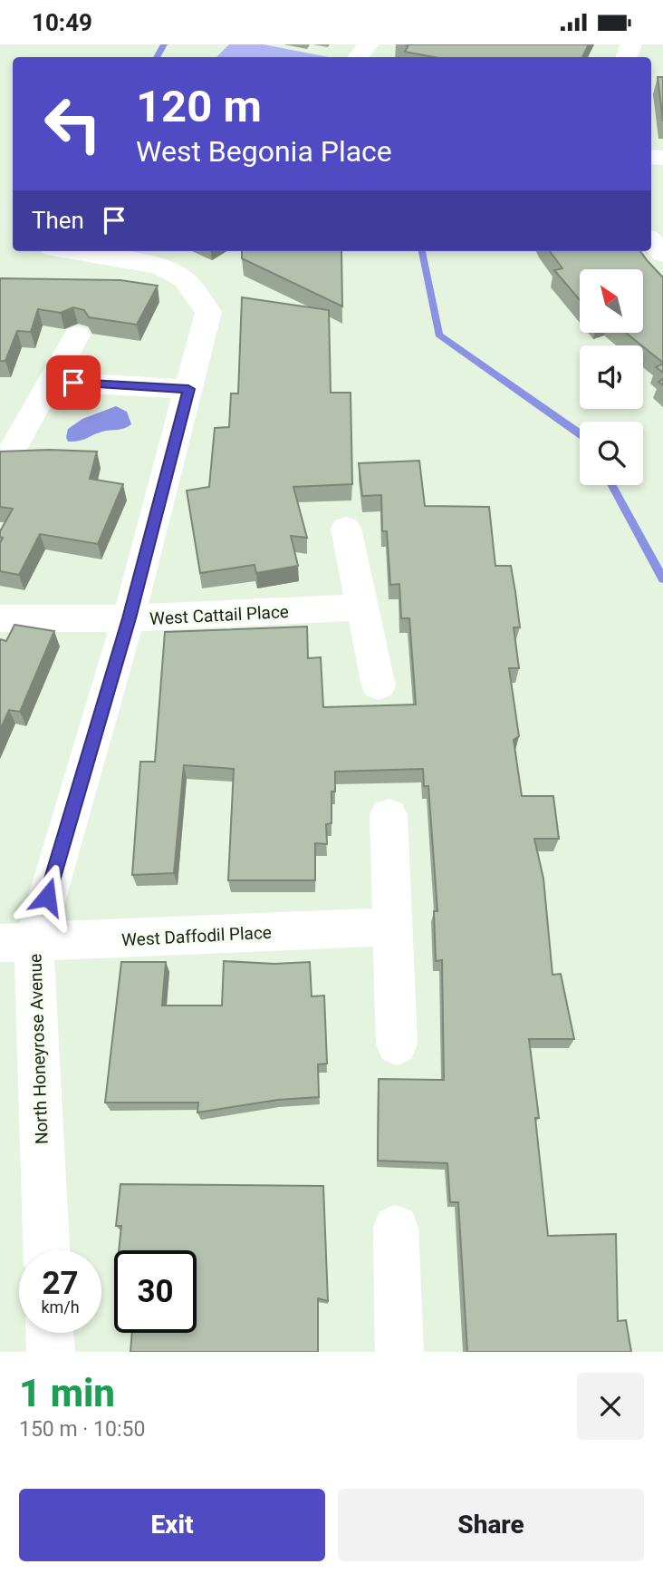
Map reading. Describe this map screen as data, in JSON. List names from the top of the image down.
{
  "streets": {
    "street": ["West Cattail Place", "West Daffodil Place", "North Honeyrose Avenue"]
  },
  "crossings": [
    ["West Cattail Place", "North Honeyrose Avenue"],
    ["West Daffodil Place", "North Honeyrose Avenue"]
  ],
  "north": "top left",
  "page": {
    "status": "10:49",
    "turn": ["120 m", "West Begonia Place"],
    "then": "Then",
    "speed": "27 km/h",
    "limit": "30",
    "heading": ["1 min", "150 m · 10:50"],
    "buttons": ["Exit", "Share"]
  }
}
